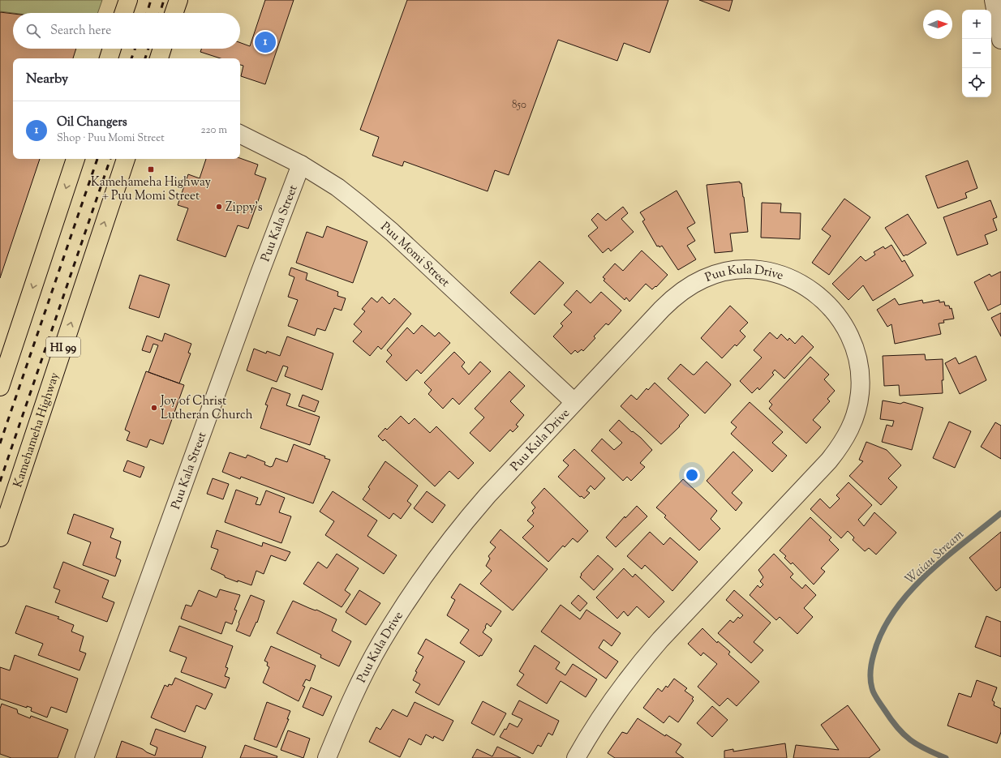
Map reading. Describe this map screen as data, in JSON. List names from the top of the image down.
{
  "streets": {
    "main road": ["HI 99", "Kamehameha Highway"],
    "street": ["Puu Kala Street", "Puu Momi Street", "Puu Kula Drive"]
  },
  "crossings": [
    ["Puu Kala Street", "Puu Momi Street"],
    ["Puu Momi Street", "Puu Kula Drive"]
  ],
  "water": ["Waiau Stream"],
  "places": {
    "transit": ["Kamehameha Highway + Puu Momi Street"],
    "other": ["Zippy's", "Joy of Christ Lutheran Church"]
  },
  "house_numbers": ["850"],
  "north": "right",
  "page": {
    "map_buttons": ["+", "−"],
    "search": "Search here",
    "pins": "1",
    "heading": "Nearby",
    "list": [
      {
        "mark": "1",
        "name": "Oil Changers",
        "note": "Shop · Puu Momi Street",
        "value": "220 m"
      }
    ]
  }
}
